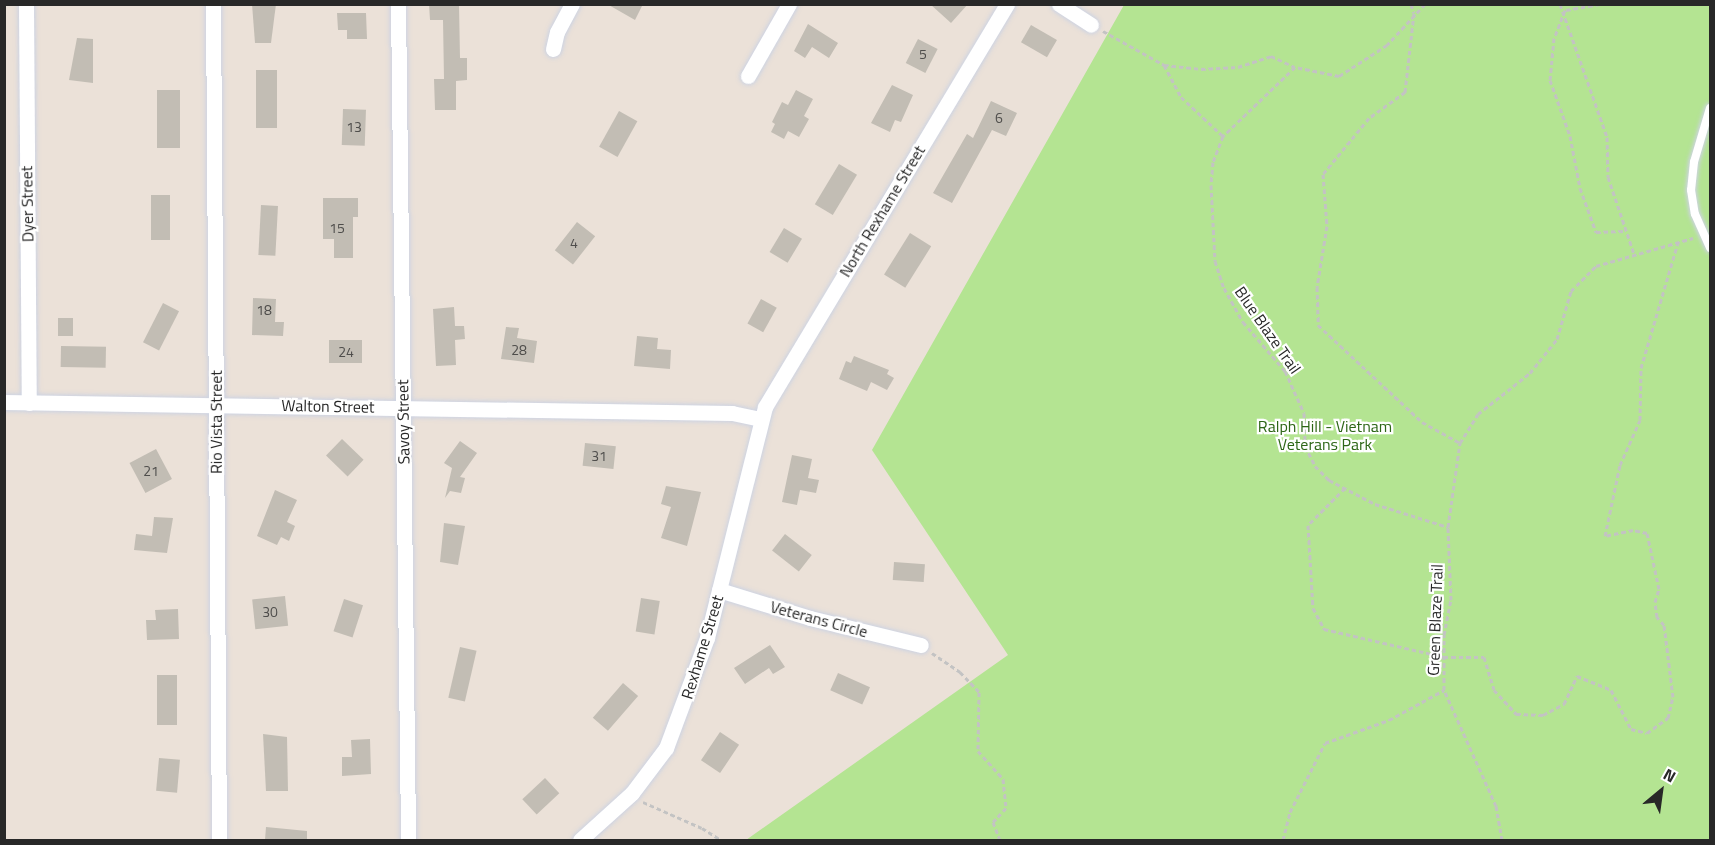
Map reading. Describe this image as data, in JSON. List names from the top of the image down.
{
  "streets": {
    "street": [
      "Dyer Street",
      "North Rexhame Street",
      "Walton Street",
      "Rio Vista Street",
      "Savoy Street",
      "Veterans Circle",
      "Rexhame Street"
    ],
    "path": ["Blue Blaze Trail", "Green Blaze Trail"]
  },
  "crossings": [
    ["Dyer Street", "Walton Street"],
    ["North Rexhame Street", "Walton Street"],
    ["North Rexhame Street", "Rexhame Street"],
    ["Blue Blaze Trail", "Green Blaze Trail"],
    ["Walton Street", "Rio Vista Street"],
    ["Walton Street", "Savoy Street"],
    ["Walton Street", "Rexhame Street"],
    ["Veterans Circle", "Rexhame Street"]
  ],
  "parks": ["Ralph Hill - Vietnam Veterans Park"],
  "house_numbers": [
    "5",
    "6",
    "13",
    "15",
    "4",
    "18",
    "28",
    "24",
    "31",
    "21",
    "30"
  ],
  "north": "top right"
}
